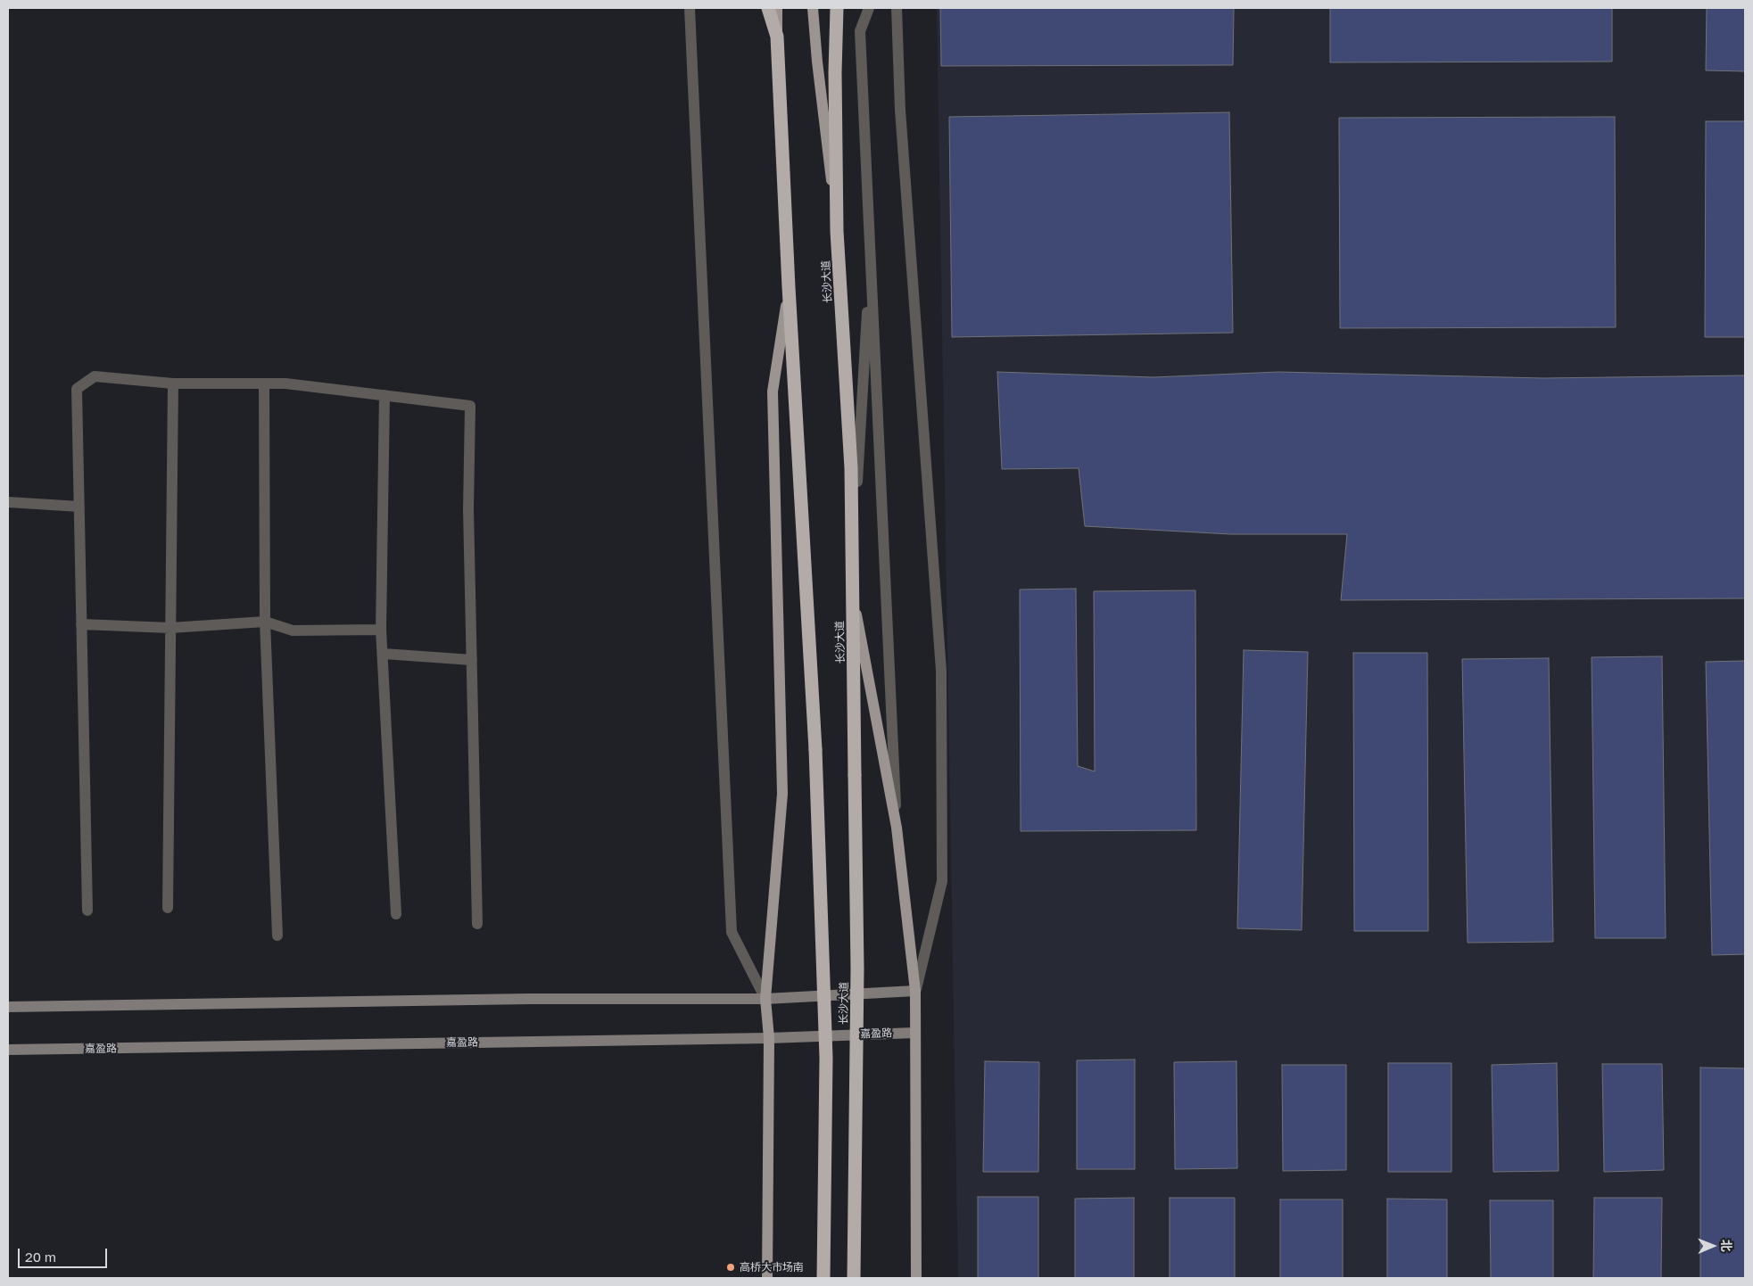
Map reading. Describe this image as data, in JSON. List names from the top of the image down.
{
  "streets": {
    "highway": ["长沙大道"],
    "street": ["嘉盈路"]
  },
  "places": ["高桥大市场南"],
  "scale_bar": "20 m",
  "north": "right"
}
